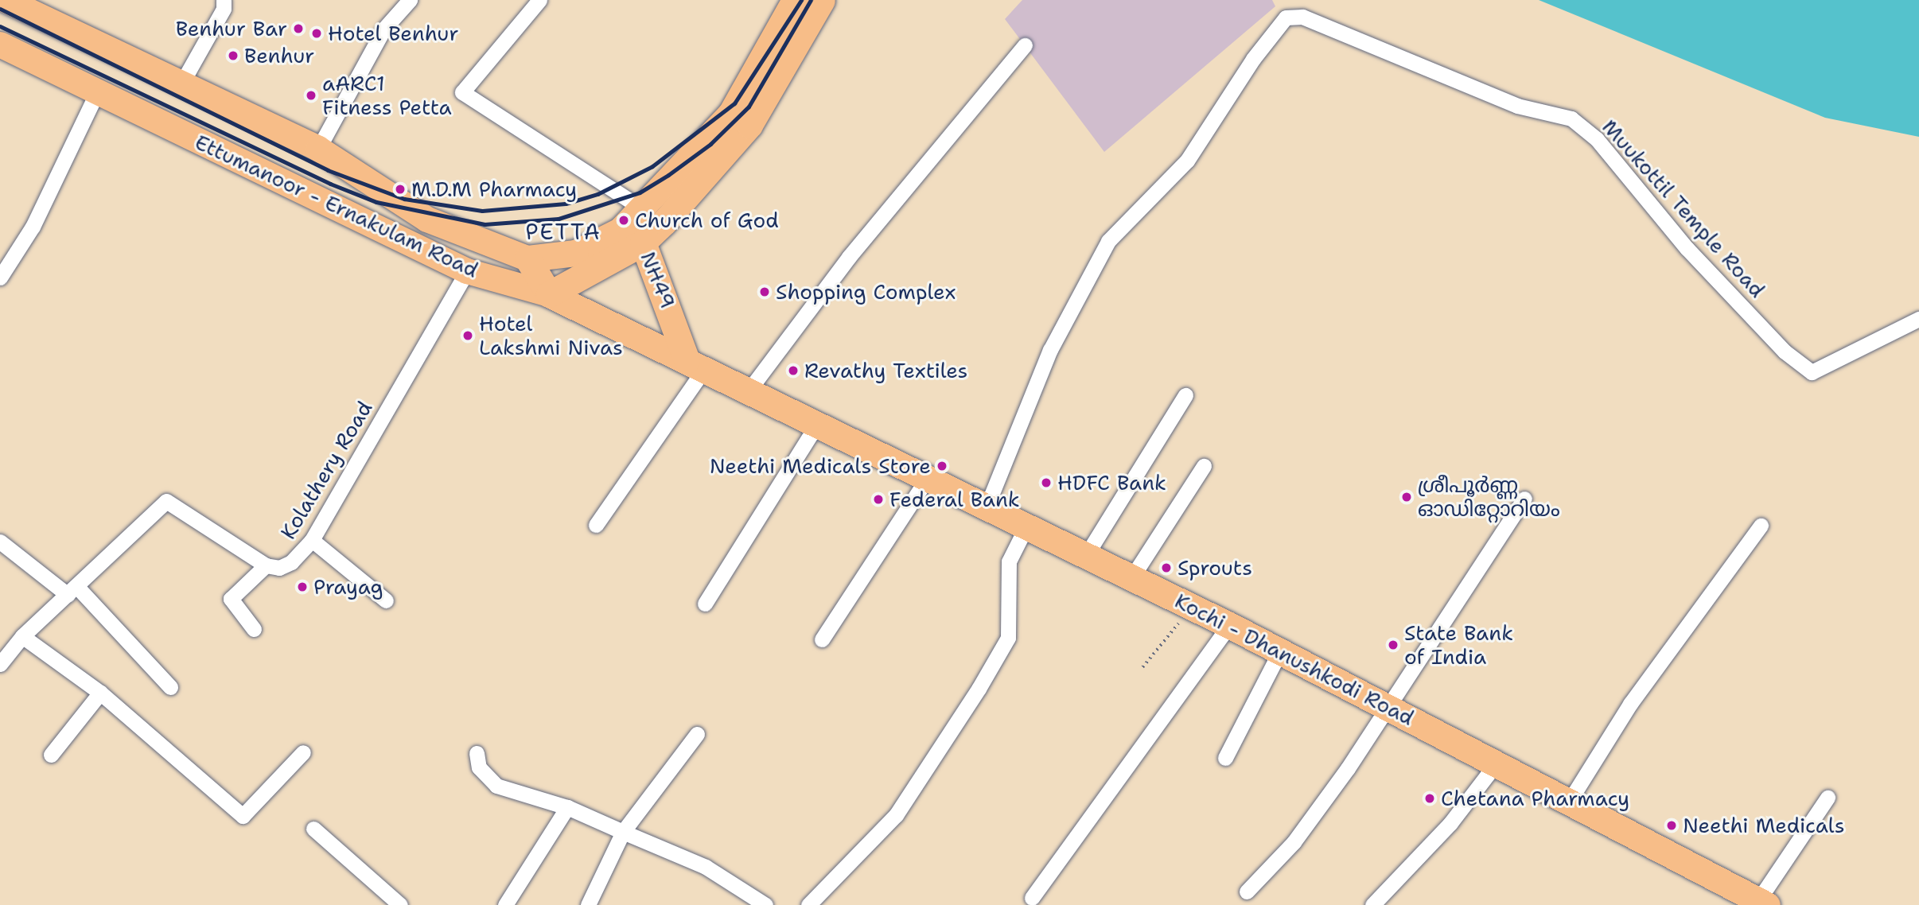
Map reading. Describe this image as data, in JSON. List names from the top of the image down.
{
  "streets": {
    "highway": ["NH49", "Kochi - Dhanushkodi Road"],
    "main road": ["Ettumanoor - Ernakulam Road"],
    "street": ["Muukottil Temple Road", "Kolathery Road"]
  },
  "crossings": [
    ["Ettumanoor - Ernakulam Road", "Kolathery Road"],
    ["Ettumanoor - Ernakulam Road", "Kochi - Dhanushkodi Road"],
    ["Muukottil Temple Road", "Kochi - Dhanushkodi Road"],
    ["NH49", "Kochi - Dhanushkodi Road"]
  ],
  "districts": ["PETTA"],
  "places": [
    "Benhur Bar",
    "Hotel Benhur",
    "Benhur",
    "aARC1 Fitness Petta",
    "M.D.M Pharmacy",
    "Church of God",
    "Shopping Complex",
    "Hotel Lakshmi Nivas",
    "Revathy Textiles",
    "Neethi Medicals Store",
    "HDFC Bank",
    "ശ്രീപൂർണ്ണ ഓഡിറ്റോറിയം",
    "Federal Bank",
    "Sprouts",
    "Prayag",
    "State Bank of India",
    "Chetana Pharmacy",
    "Neethi Medicals"
  ]
}
